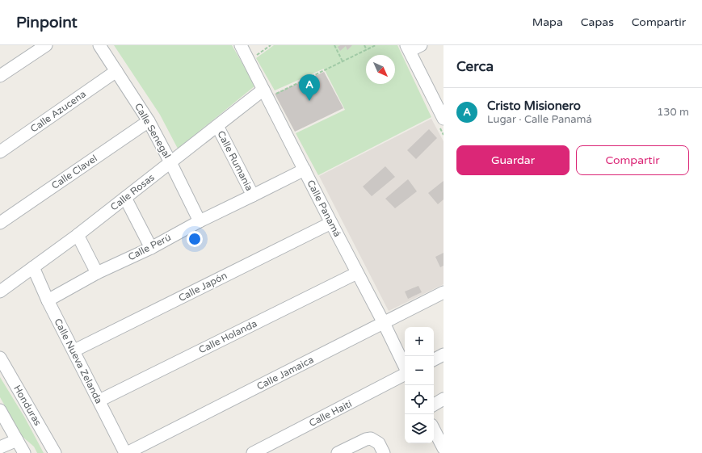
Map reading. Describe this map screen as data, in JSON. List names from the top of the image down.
{
  "streets": {
    "street": [
      "Calle Azucena",
      "Calle Senegal",
      "Calle Rumania",
      "Calle Clavel",
      "Calle Rosas",
      "Calle Panamá",
      "Calle Perú",
      "Calle Japón",
      "Calle Holanda",
      "Calle Nueva Zelanda",
      "Calle Jamaica",
      "Honduras",
      "Calle Haití"
    ]
  },
  "crossings": [
    ["Calle Azucena", "Calle Senegal"],
    ["Calle Senegal", "Calle Clavel"],
    ["Calle Senegal", "Calle Rosas"],
    ["Calle Senegal", "Calle Perú"],
    ["Calle Rumania", "Calle Rosas"],
    ["Calle Rumania", "Calle Perú"],
    ["Calle Rosas", "Calle Panamá"],
    ["Calle Rosas", "Calle Nueva Zelanda"],
    ["Calle Panamá", "Calle Perú"],
    ["Calle Panamá", "Calle Japón"],
    ["Calle Panamá", "Calle Holanda"],
    ["Calle Panamá", "Calle Jamaica"],
    ["Calle Perú", "Calle Nueva Zelanda"],
    ["Calle Japón", "Calle Nueva Zelanda"],
    ["Calle Holanda", "Calle Nueva Zelanda"],
    ["Calle Nueva Zelanda", "Calle Jamaica"]
  ],
  "north": "bottom right",
  "page": {
    "header": "Pinpoint",
    "nav": ["Mapa", "Capas", "Compartir"],
    "heading": "Cerca",
    "pins": "A",
    "list": [
      {
        "mark": "A",
        "name": "Cristo Misionero",
        "note": "Lugar · Calle Panamá",
        "value": "130 m"
      }
    ],
    "buttons": ["Guardar", "Compartir"],
    "map_buttons": ["+", "−"]
  }
}
